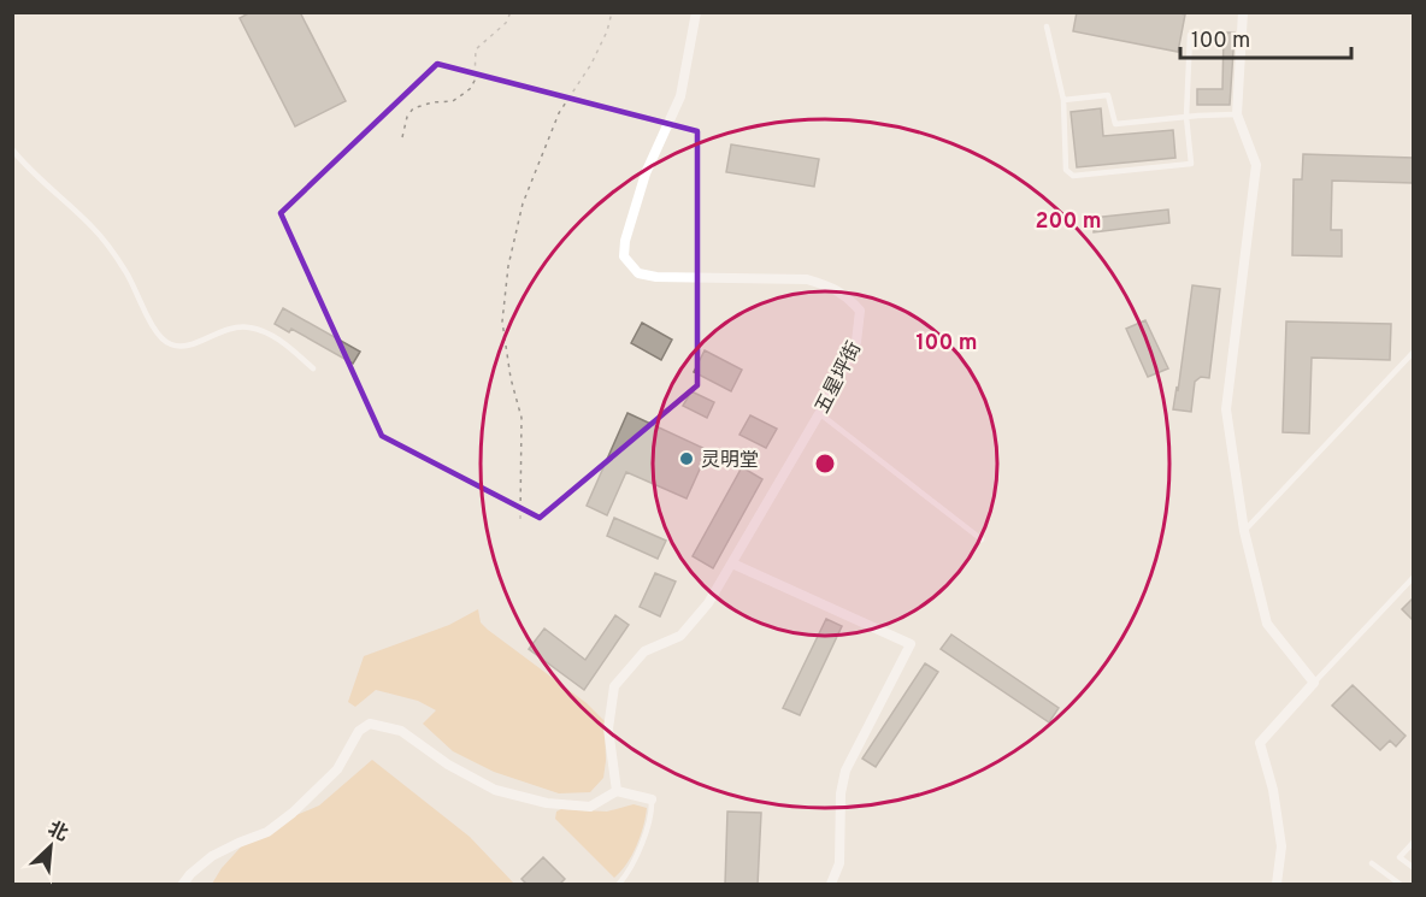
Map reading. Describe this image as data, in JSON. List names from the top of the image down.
{
  "streets": {
    "street": ["五星坪街"]
  },
  "places": ["灵明堂"],
  "scale_bar": "100 m",
  "north": "top right",
  "rings": ["200 m", "100 m"]
}
